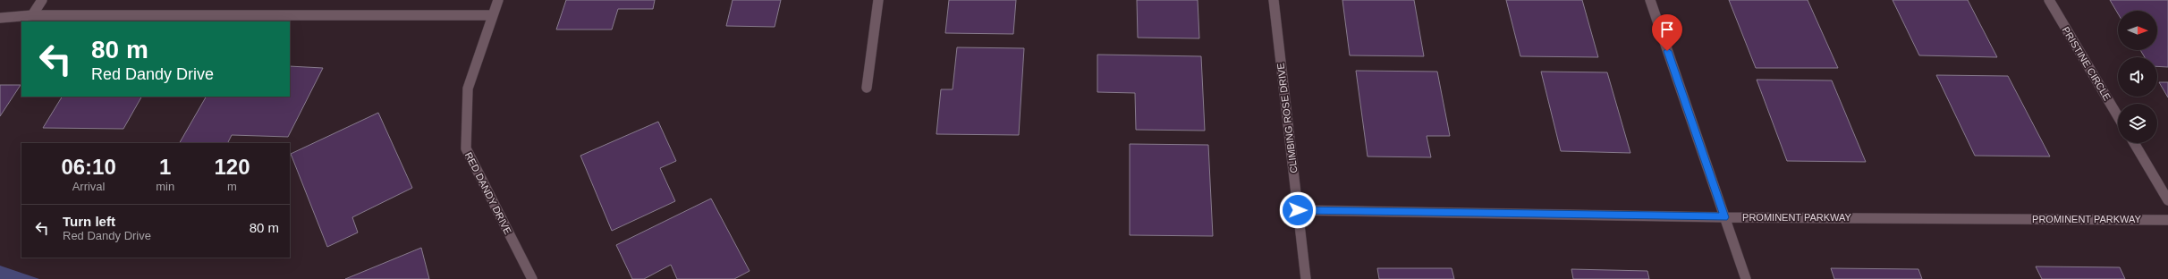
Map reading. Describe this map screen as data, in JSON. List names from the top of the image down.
{
  "streets": {
    "street": [
      "PRISTINE CIRCLE",
      "CLIMBING ROSE DRIVE",
      "RED DANDY DRIVE",
      "PROMINENT PARKWAY"
    ]
  },
  "crossings": [
    ["CLIMBING ROSE DRIVE", "PROMINENT PARKWAY"]
  ],
  "north": "right",
  "page": {
    "turn": ["80 m", "Red Dandy Drive"],
    "eta": [
      "06:10",
      "Arrival",
      "1",
      "min",
      "120",
      "m"
    ],
    "list": [
      {
        "name": "Turn left",
        "note": "Red Dandy Drive",
        "value": "80 m"
      }
    ]
  }
}
